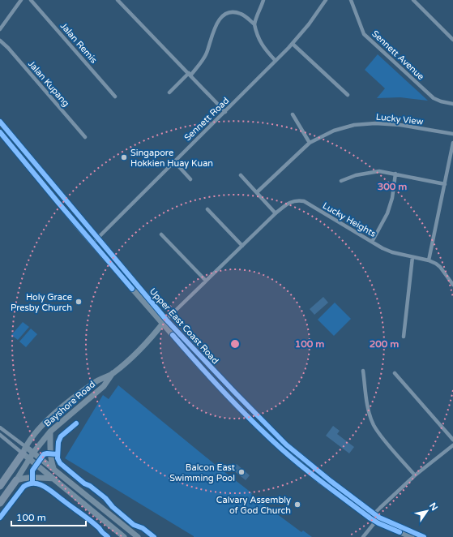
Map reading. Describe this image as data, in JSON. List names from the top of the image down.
{
  "streets": {
    "main road": ["Upper East Coast Road", "Bayshore Road"],
    "street": [
      "Jalan Remis",
      "Sennett Avenue",
      "Jalan Kupang",
      "Sennett Road",
      "Lucky View",
      "Lucky Heights"
    ]
  },
  "crossings": [
    ["Sennett Road", "Upper East Coast Road"],
    ["Lucky Heights", "Upper East Coast Road"],
    ["Lucky Heights", "Bayshore Road"],
    ["Upper East Coast Road", "Bayshore Road"]
  ],
  "places": [
    "Singapore Hokkien Huay Kuan",
    "Holy Grace Presby Church",
    "Balcon East Swimming Pool",
    "Calvary Assembly of God Church"
  ],
  "scale_bar": "100 m",
  "north": "top right",
  "rings": ["300 m", "100 m", "200 m"]
}
